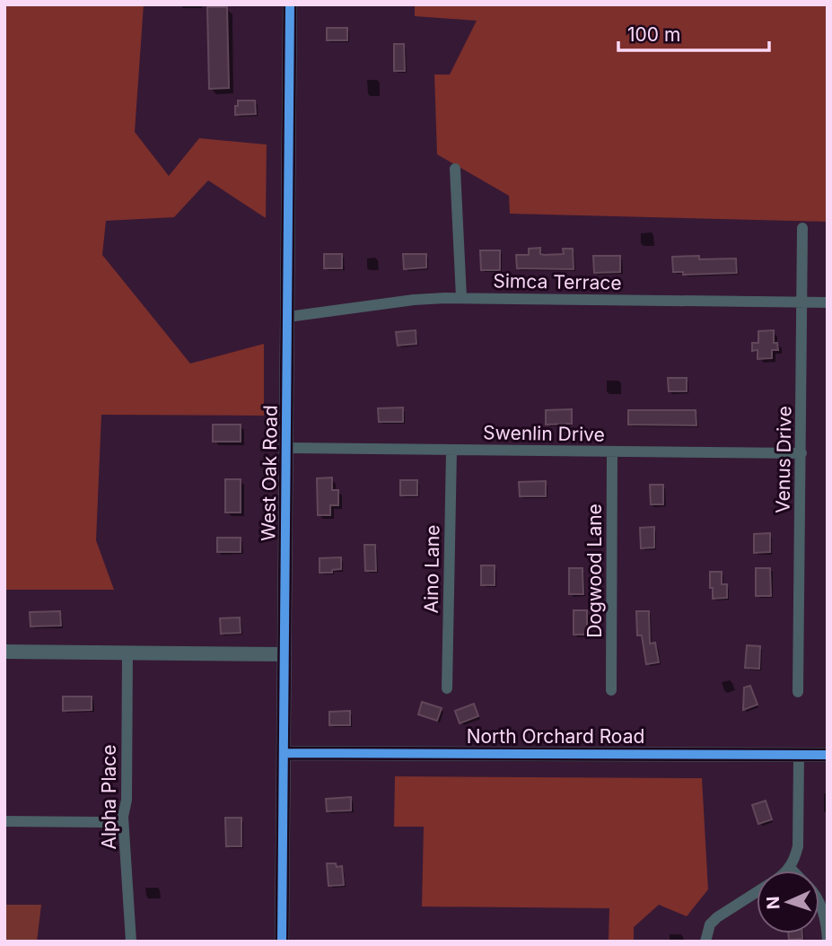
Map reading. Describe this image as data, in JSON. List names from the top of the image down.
{
  "streets": {
    "street": [
      "Simca Terrace",
      "Swenlin Drive",
      "Venus Drive",
      "West Oak Road",
      "Aino Lane",
      "Dogwood Lane",
      "North Orchard Road",
      "Alpha Place"
    ]
  },
  "crossings": [
    ["Simca Terrace", "Venus Drive"],
    ["Simca Terrace", "West Oak Road"],
    ["Swenlin Drive", "Venus Drive"],
    ["Swenlin Drive", "West Oak Road"],
    ["Swenlin Drive", "Aino Lane"],
    ["Swenlin Drive", "Dogwood Lane"],
    ["West Oak Road", "North Orchard Road"]
  ],
  "scale_bar": "100 m",
  "north": "left"
}
